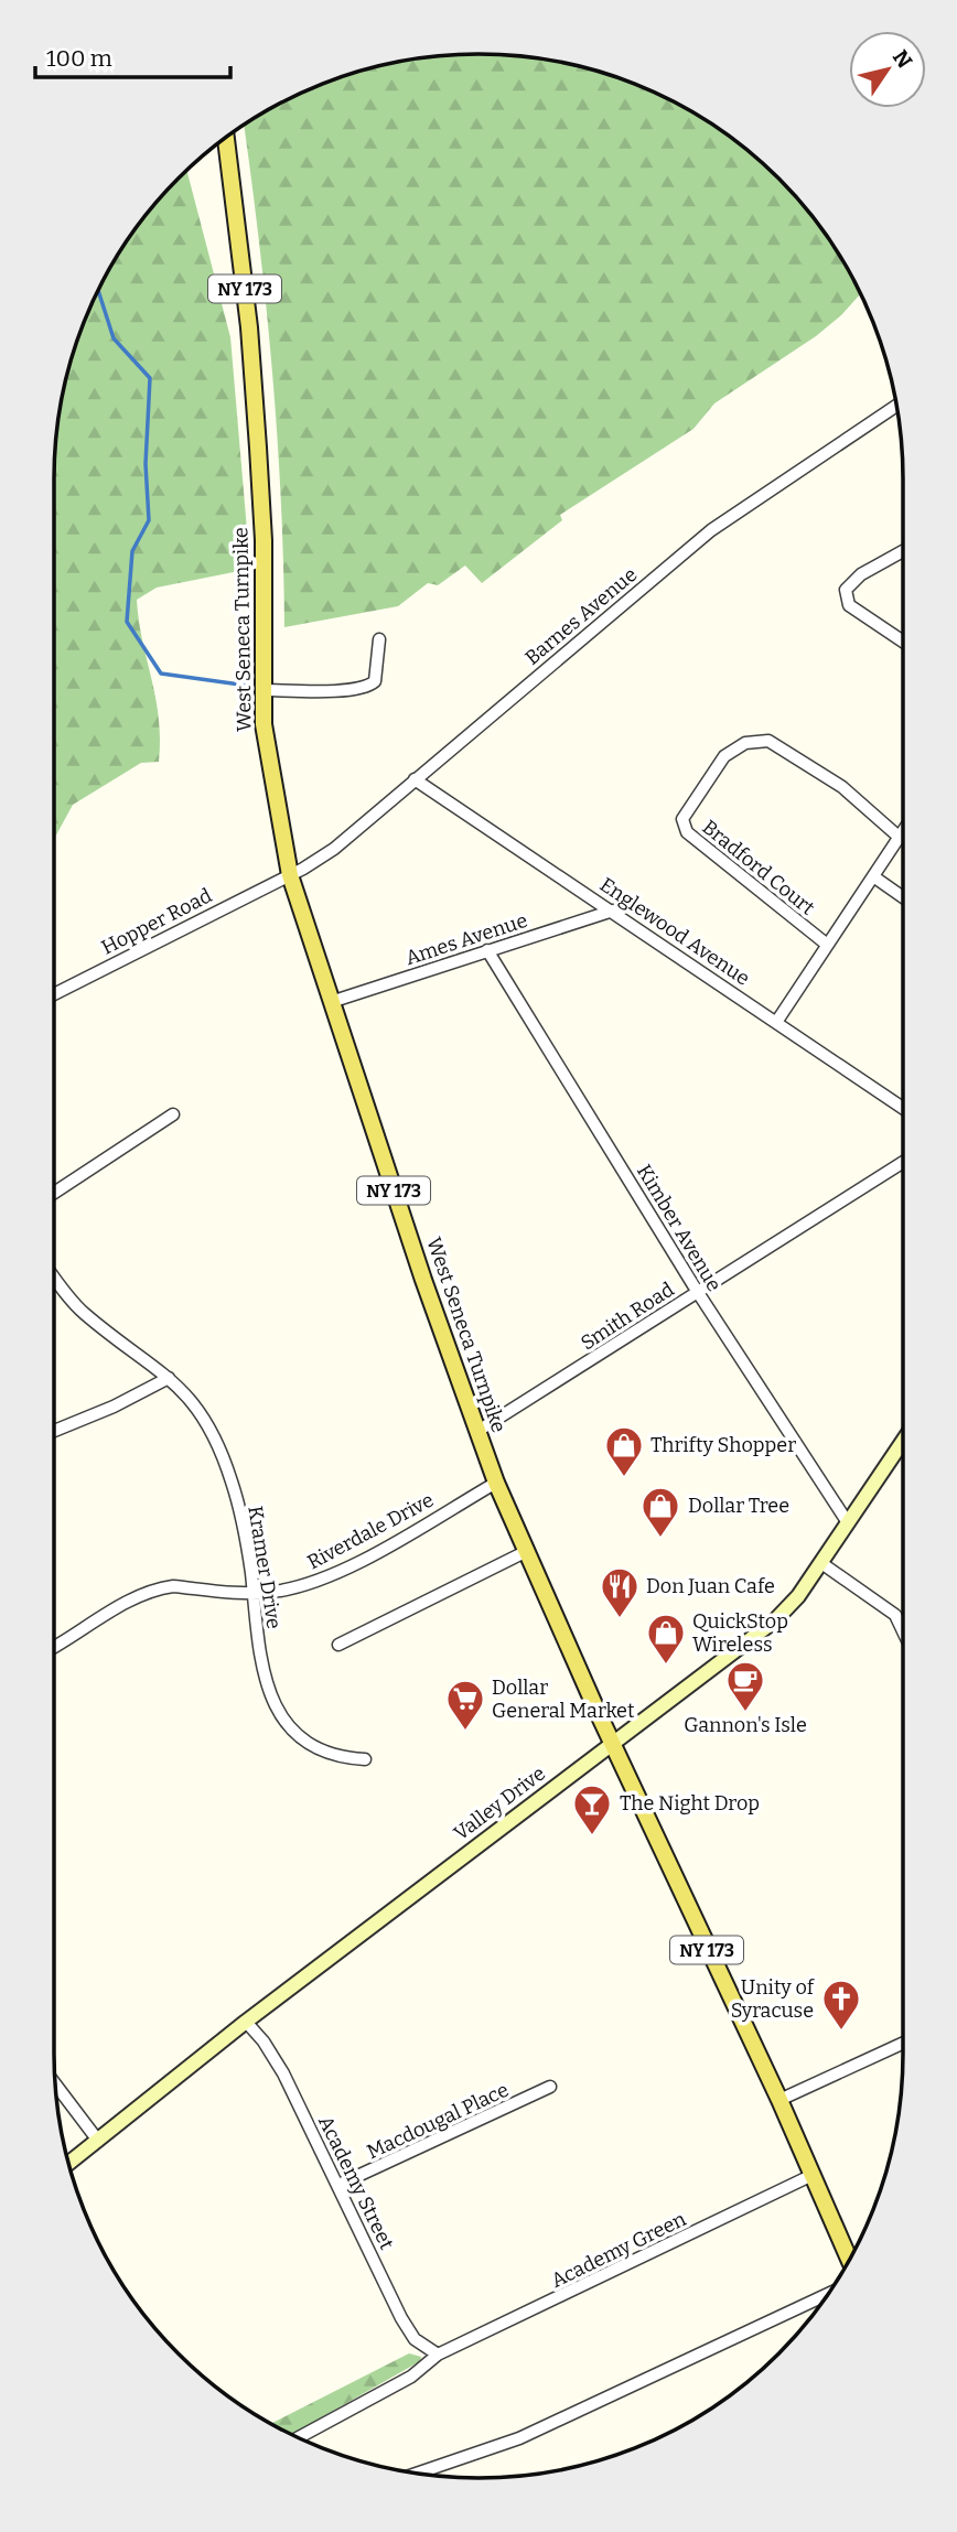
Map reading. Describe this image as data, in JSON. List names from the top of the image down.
{
  "streets": {
    "main road": ["NY 173", "West Seneca Turnpike", "Valley Drive"],
    "street": [
      "Barnes Avenue",
      "Bradford Court",
      "Hopper Road",
      "Englewood Avenue",
      "Ames Avenue",
      "Kimber Avenue",
      "Smith Road",
      "Riverdale Drive",
      "Kramer Drive",
      "Macdougal Place",
      "Academy Street",
      "Academy Green"
    ]
  },
  "crossings": [
    ["Barnes Avenue", "West Seneca Turnpike"],
    ["Barnes Avenue", "Hopper Road"],
    ["Barnes Avenue", "Englewood Avenue"],
    ["West Seneca Turnpike", "Hopper Road"],
    ["West Seneca Turnpike", "Ames Avenue"],
    ["West Seneca Turnpike", "Smith Road"],
    ["West Seneca Turnpike", "Riverdale Drive"],
    ["West Seneca Turnpike", "Valley Drive"],
    ["West Seneca Turnpike", "Academy Green"],
    ["Englewood Avenue", "Ames Avenue"],
    ["Ames Avenue", "Kimber Avenue"],
    ["Kimber Avenue", "Smith Road"],
    ["Kimber Avenue", "Valley Drive"],
    ["Riverdale Drive", "Kramer Drive"],
    ["Valley Drive", "Academy Street"],
    ["Macdougal Place", "Academy Street"],
    ["Academy Street", "Academy Green"]
  ],
  "places": {
    "shop": ["Thrifty Shopper", "Dollar Tree", "QuickStop Wireless"],
    "restaurant": ["Don Juan Cafe"],
    "cafe": ["Gannon's Isle"],
    "supermarket": ["Dollar General Market"],
    "bar": ["The Night Drop"],
    "church": ["Unity of Syracuse"]
  },
  "scale_bar": "100 m",
  "north": "top right"
}
